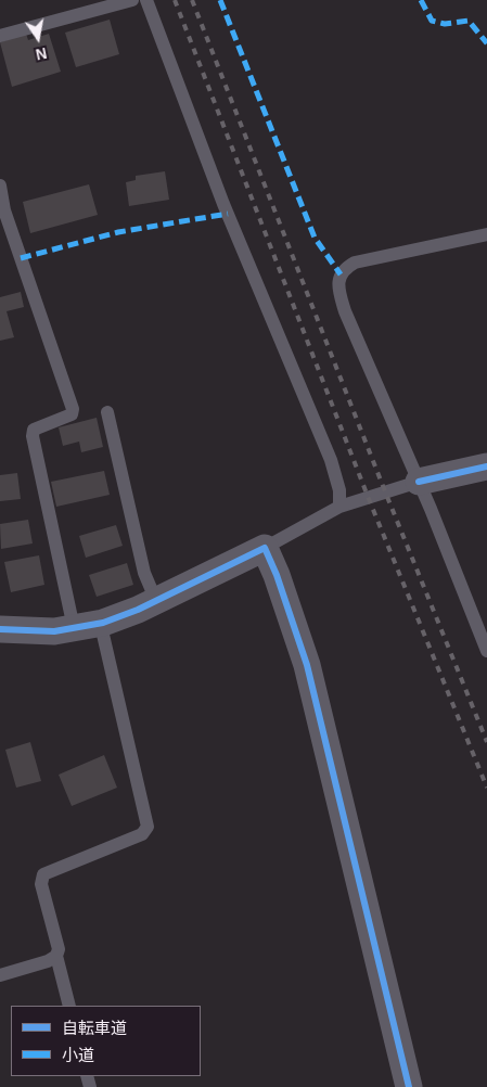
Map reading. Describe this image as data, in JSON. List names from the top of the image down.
{
  "legend": ["自転車道", "小道"],
  "north": "bottom"
}
